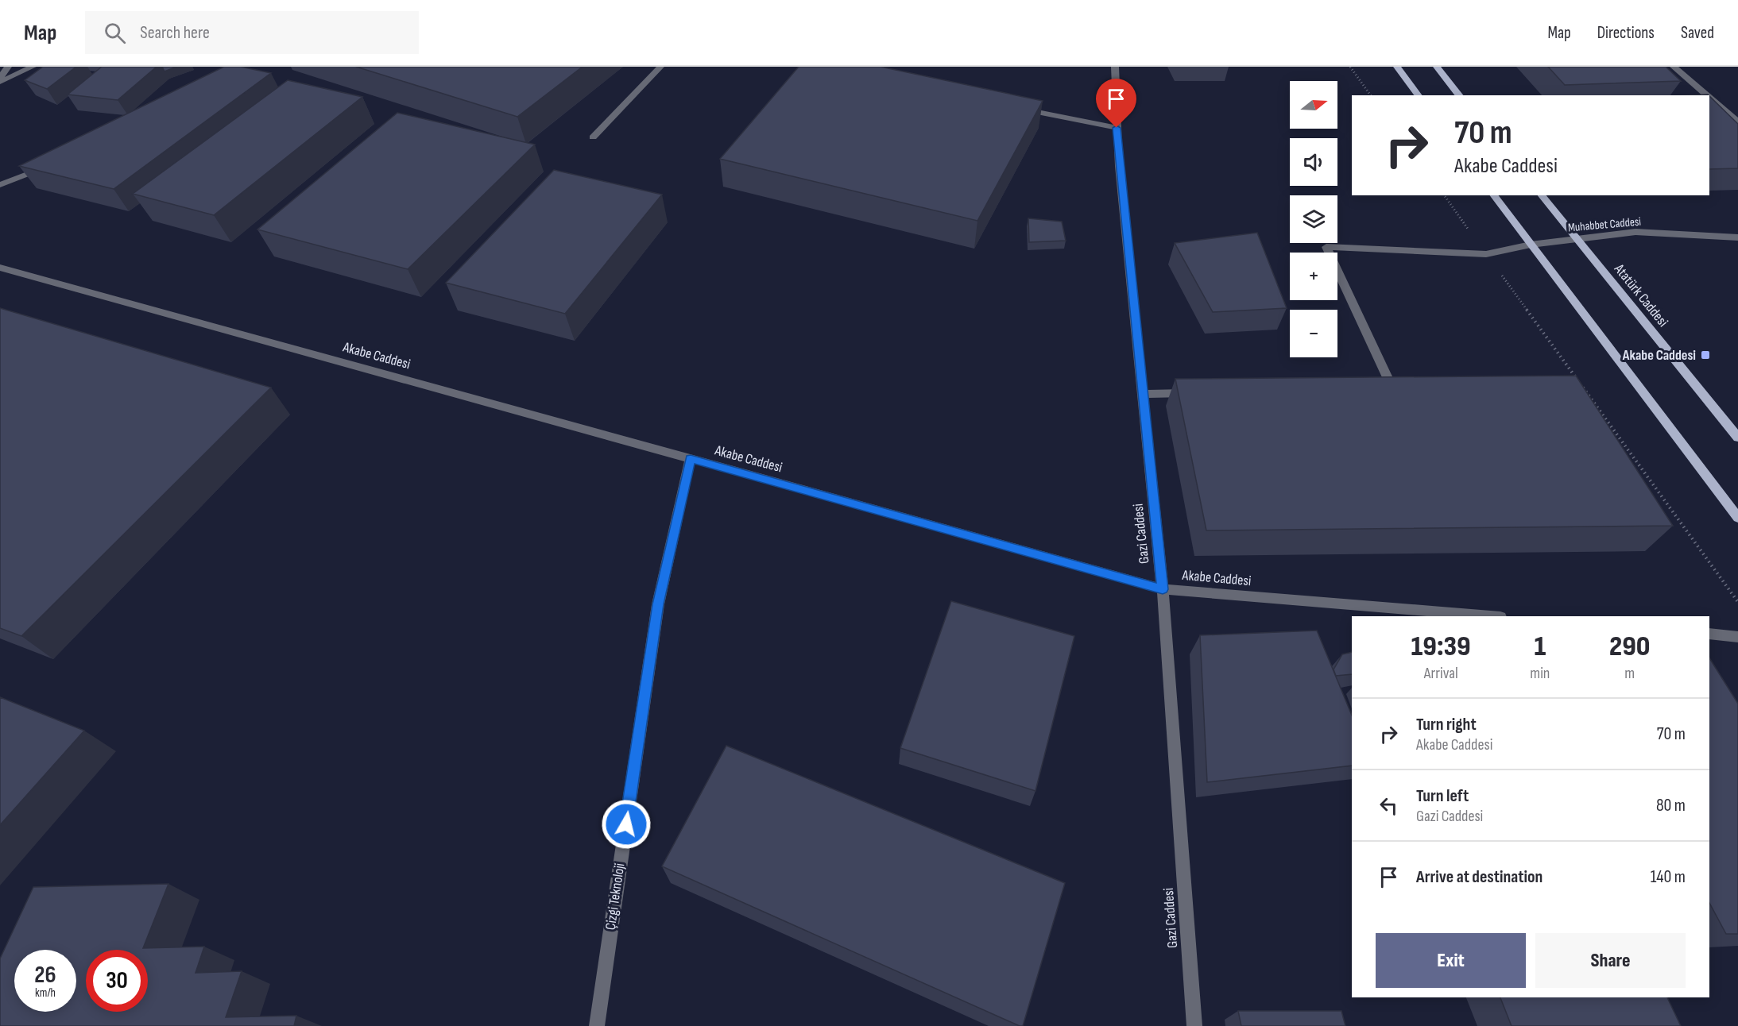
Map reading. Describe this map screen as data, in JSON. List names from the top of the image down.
{
  "streets": {
    "main road": ["Atatürk Caddesi"],
    "street": [
      "Muhabbet Caddesi",
      "Akabe Caddesi",
      "Gazi Caddesi",
      "Çizgi Teknoloji"
    ]
  },
  "crossings": [
    ["Muhabbet Caddesi", "Atatürk Caddesi"],
    ["Akabe Caddesi", "Gazi Caddesi"],
    ["Akabe Caddesi", "Çizgi Teknoloji"]
  ],
  "places": {
    "transit": ["Akabe Caddesi"]
  },
  "north": "right",
  "page": {
    "header": "Map",
    "search": "Search here",
    "nav": ["Map", "Directions", "Saved"],
    "map_buttons": ["+", "−"],
    "turn": ["70 m", "Akabe Caddesi"],
    "eta": [
      "19:39",
      "Arrival",
      "1",
      "min",
      "290",
      "m"
    ],
    "list": [
      {
        "name": "Turn right",
        "note": "Akabe Caddesi",
        "value": "70 m"
      },
      {
        "name": "Turn left",
        "note": "Gazi Caddesi",
        "value": "80 m"
      },
      {
        "name": "Arrive at destination",
        "value": "140 m"
      }
    ],
    "buttons": ["Exit", "Share"],
    "speed": "26 km/h",
    "limit": "30"
  }
}
